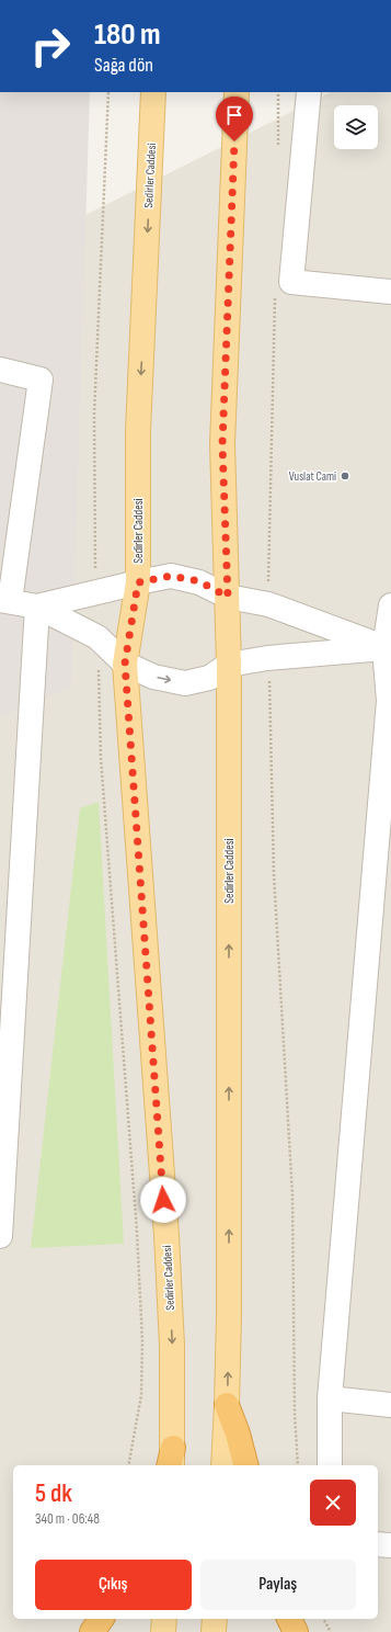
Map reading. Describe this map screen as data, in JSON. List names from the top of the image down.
{
  "streets": {
    "main road": ["Sedirler Caddesi"]
  },
  "places": ["Vuslat Cami"],
  "page": {
    "turn": ["180 m", "Sağa dön"],
    "heading": ["5 dk", "340 m · 06:48"],
    "buttons": ["Çıkış", "Paylaş"]
  }
}
